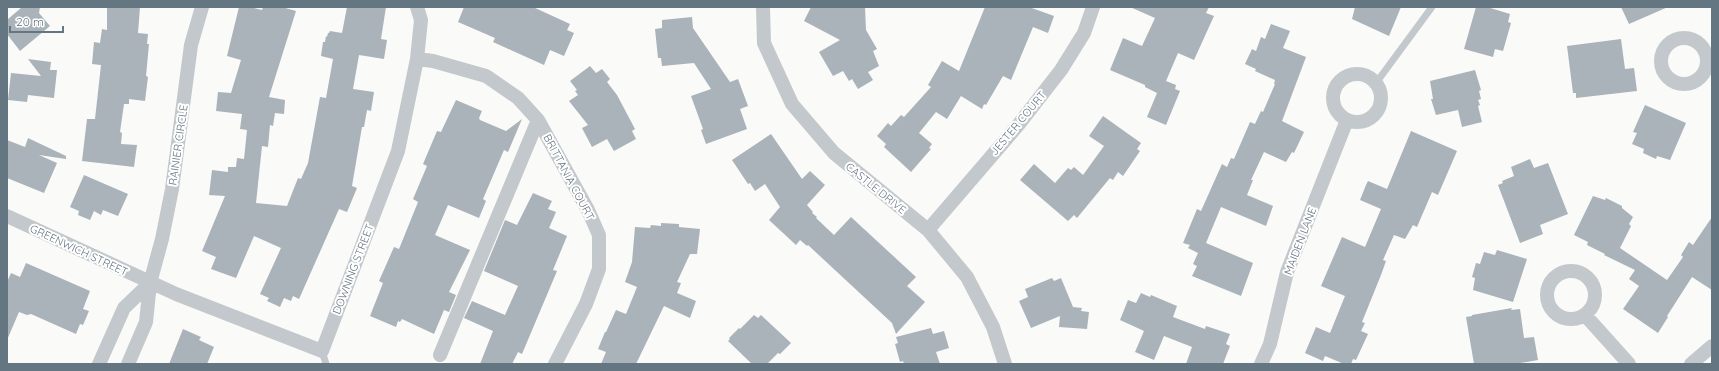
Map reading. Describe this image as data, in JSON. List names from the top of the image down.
{
  "streets": {
    "street": [
      "JESTER COURT",
      "RAINIER CIRCLE",
      "BRITTANIA COURT",
      "CASTLE DRIVE",
      "MAIDEN LANE",
      "GREENWICH STREET",
      "DOWNING STREET"
    ]
  },
  "crossings": [
    ["JESTER COURT", "CASTLE DRIVE"],
    ["RAINIER CIRCLE", "GREENWICH STREET"],
    ["RAINIER CIRCLE", "DOWNING STREET"],
    ["BRITTANIA COURT", "DOWNING STREET"],
    ["GREENWICH STREET", "DOWNING STREET"]
  ],
  "scale_bar": "20 m"
}
